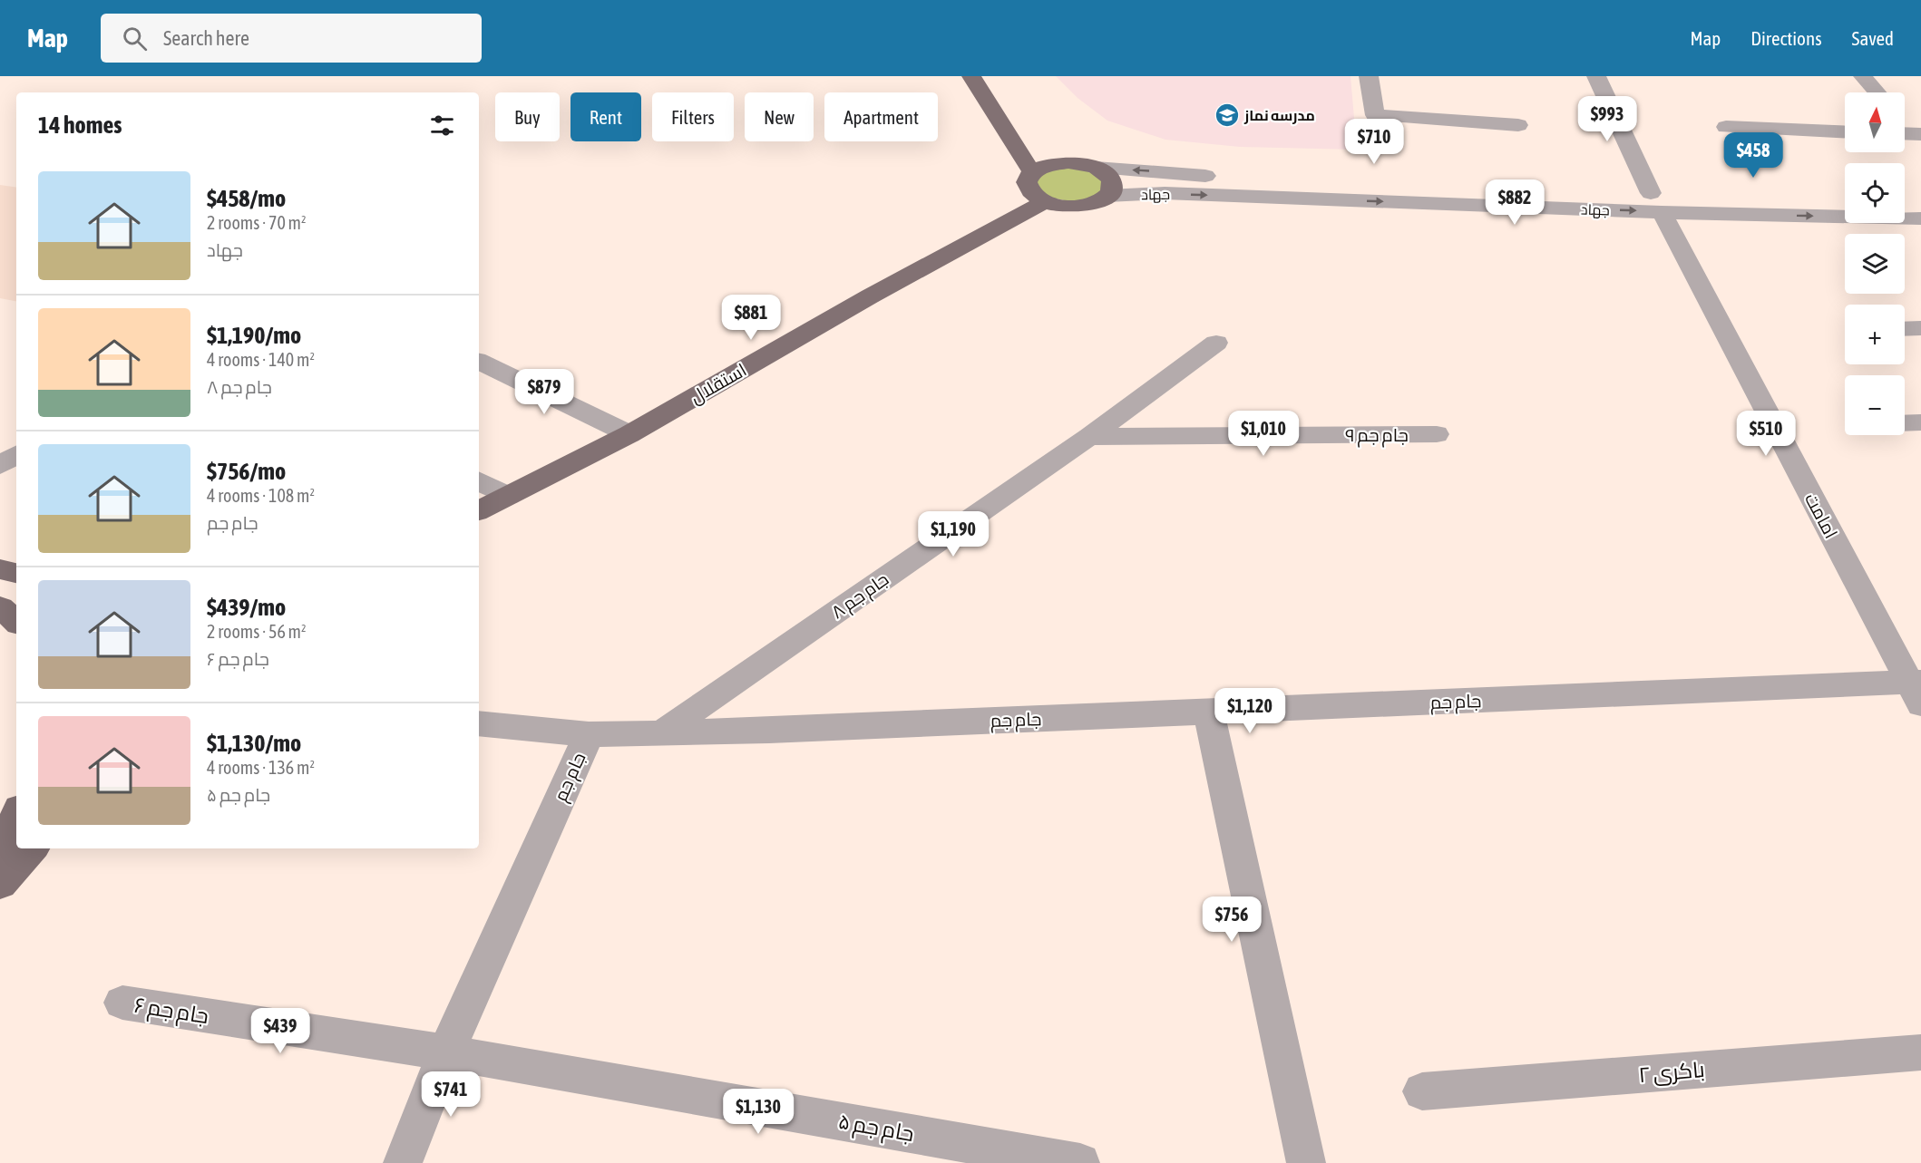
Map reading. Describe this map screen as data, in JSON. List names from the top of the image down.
{
  "streets": {
    "main road": ["استقلال"],
    "street": [
      "جهاد",
      "جام جم ۹",
      "امامت",
      "جام جم ۸",
      "جام جم",
      "جام جم ۶",
      "باکری ۲",
      "جام جم ۵"
    ]
  },
  "crossings": [
    ["جهاد", "امامت"],
    ["جام جم ۹", "جام جم ۸"],
    ["امامت", "جام جم"],
    ["جام جم ۸", "جام جم"],
    ["جام جم", "جام جم ۶"],
    ["جام جم", "جام جم ۵"],
    ["جام جم ۶", "جام جم ۵"]
  ],
  "places": {
    "school or university": ["مدرسه نماز"]
  },
  "north": "top",
  "page": {
    "header": "Map",
    "search": "Search here",
    "nav": ["Map", "Directions", "Saved"],
    "map_buttons": ["+", "−"],
    "chip": [
      "Buy",
      "Rent",
      "Filters",
      "New",
      "Apartment"
    ],
    "heading": "14 homes",
    "price": [
      "$993",
      "$710",
      "$458",
      "$882",
      "$881",
      "$879",
      "$1,010",
      "$510",
      "$1,190",
      "$1,120",
      "$756",
      "$439",
      "$741",
      "$1,130"
    ],
    "list": [
      {
        "name": "$458/mo",
        "note": "2 rooms · 70 m² · جهاد"
      },
      {
        "name": "$1,190/mo",
        "note": "4 rooms · 140 m² · جام جم ۸"
      },
      {
        "name": "$756/mo",
        "note": "4 rooms · 108 m² · جام جم"
      },
      {
        "name": "$439/mo",
        "note": "2 rooms · 56 m² · جام جم ۶"
      },
      {
        "name": "$1,130/mo",
        "note": "4 rooms · 136 m² · جام جم ۵"
      }
    ]
  }
}
